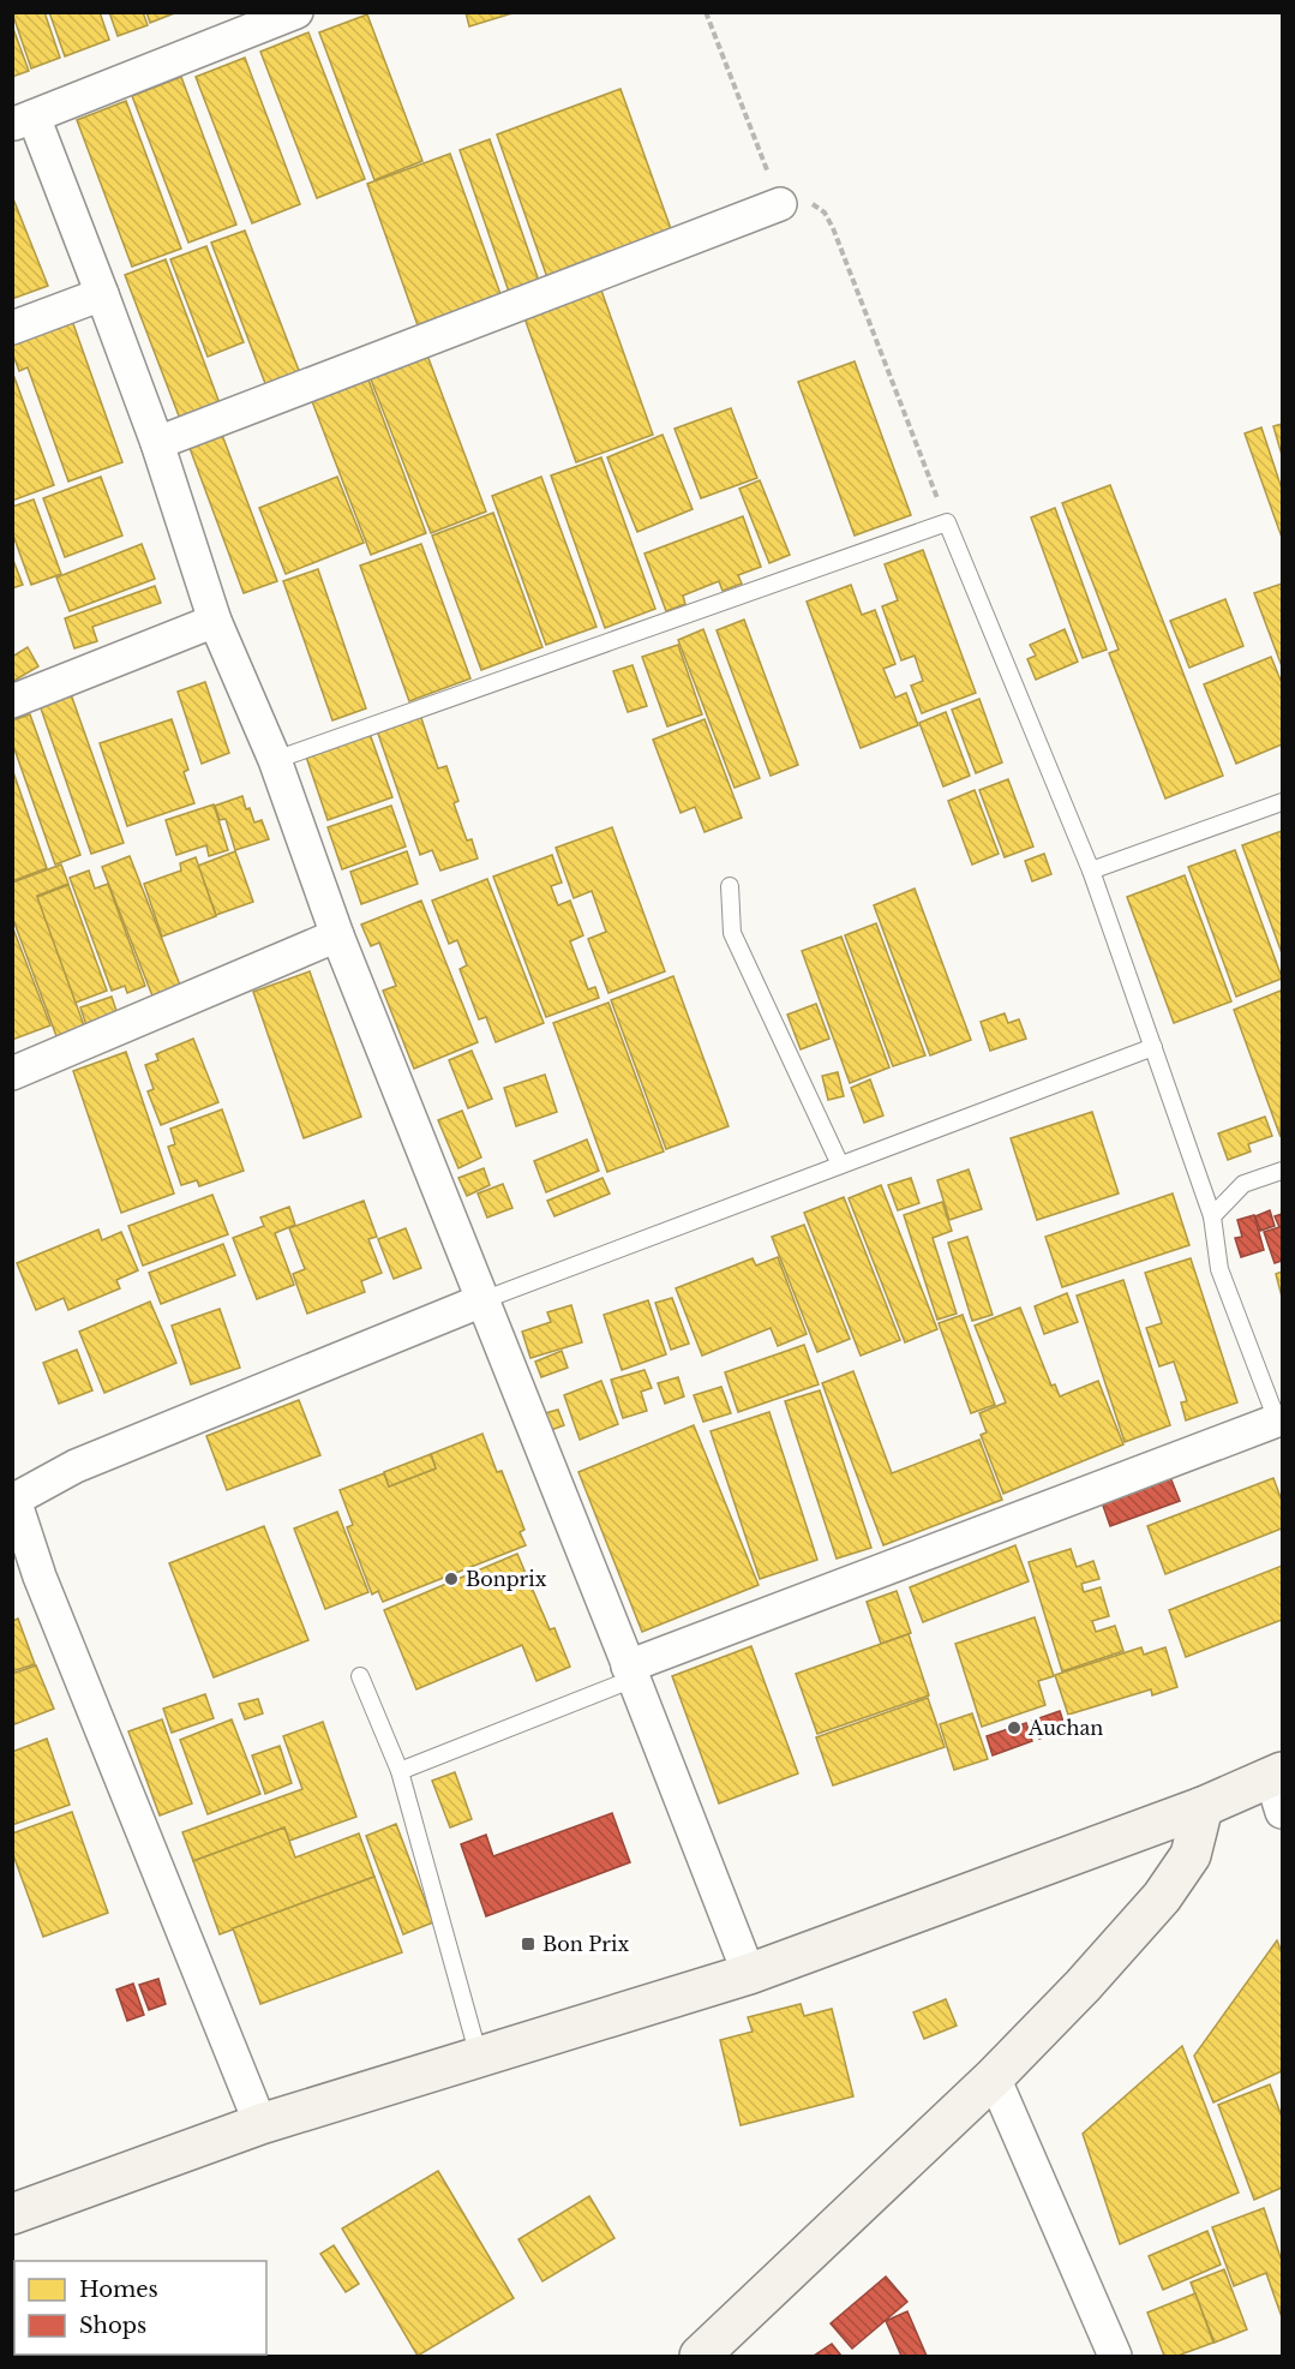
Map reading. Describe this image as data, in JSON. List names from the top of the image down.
{
  "places": {
    "other": ["Bonprix", "Auchan"],
    "transit": ["Bon Prix"]
  },
  "legend": ["Homes", "Shops"]
}
